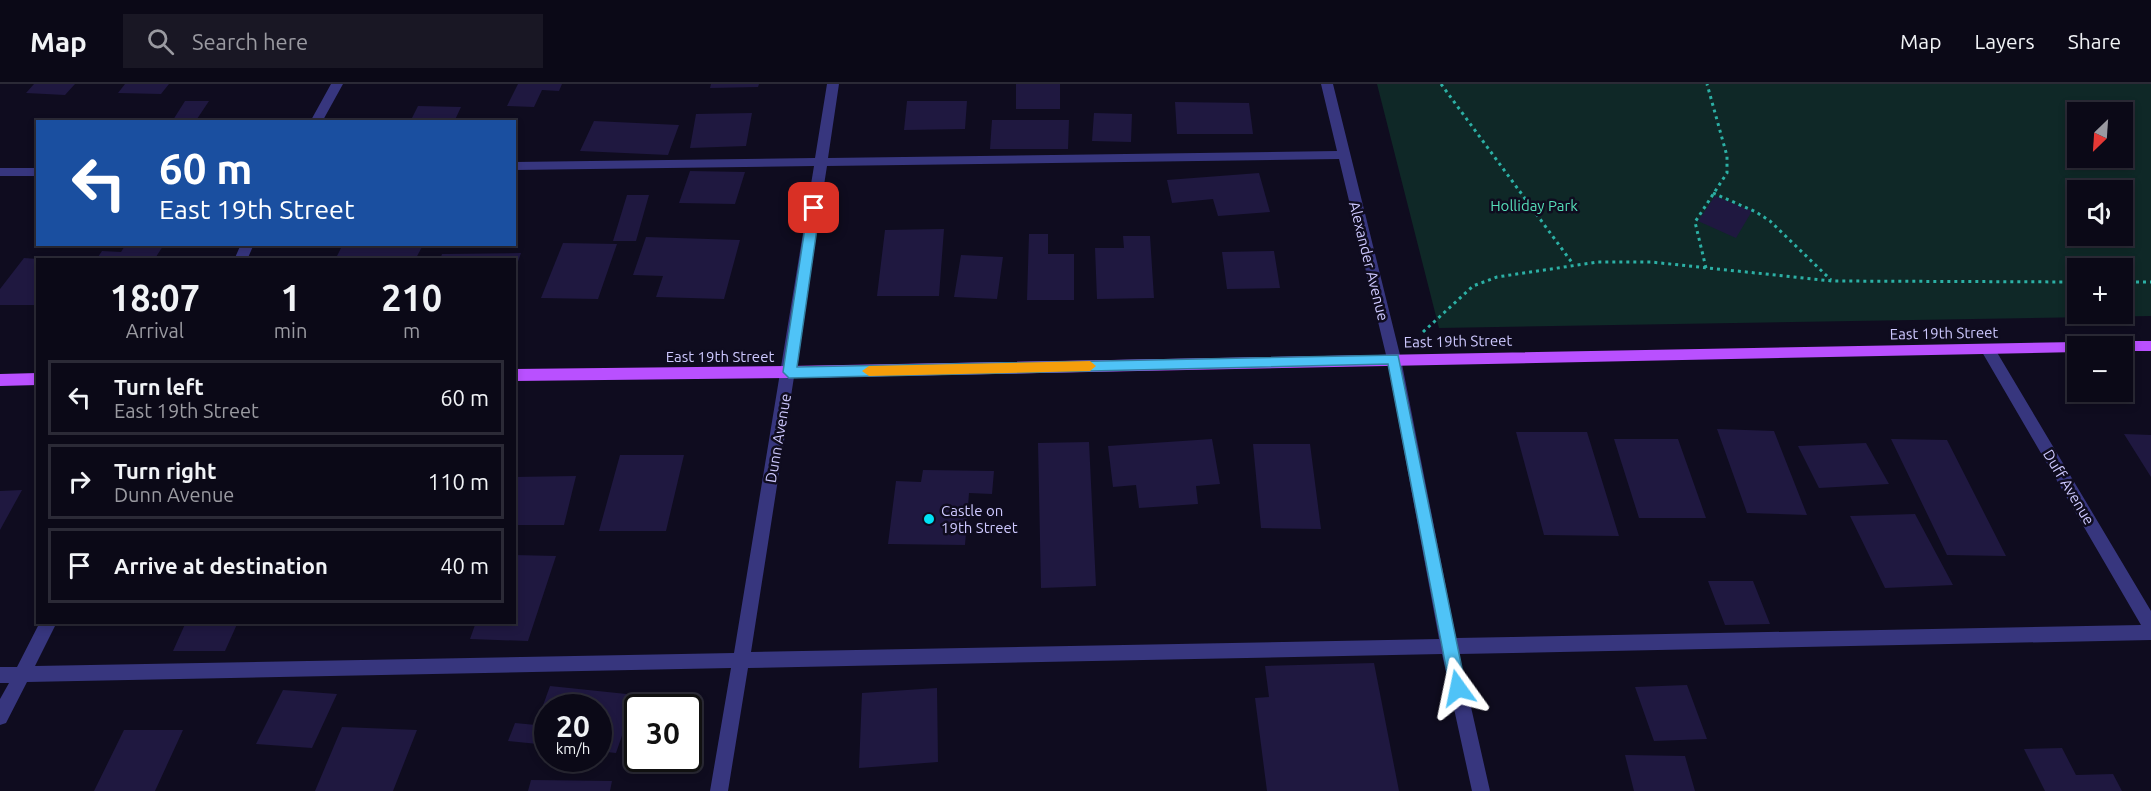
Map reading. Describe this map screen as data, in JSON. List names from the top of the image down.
{
  "streets": {
    "main road": ["East 19th Street"],
    "street": ["Alexander Avenue", "Dunn Avenue", "Duff Avenue"]
  },
  "crossings": [
    ["Alexander Avenue", "East 19th Street"],
    ["East 19th Street", "Dunn Avenue"],
    ["East 19th Street", "Duff Avenue"]
  ],
  "parks": ["Holliday Park"],
  "places": ["Castle on 19th Street"],
  "north": "bottom left",
  "page": {
    "header": "Map",
    "search": "Search here",
    "nav": ["Map", "Layers", "Share"],
    "map_buttons": ["+", "−"],
    "turn": ["60 m", "East 19th Street"],
    "eta": [
      "18:07",
      "Arrival",
      "1",
      "min",
      "210",
      "m"
    ],
    "list": [
      {
        "name": "Turn left",
        "note": "East 19th Street",
        "value": "60 m"
      },
      {
        "name": "Turn right",
        "note": "Dunn Avenue",
        "value": "110 m"
      },
      {
        "name": "Arrive at destination",
        "value": "40 m"
      }
    ],
    "speed": "20 km/h",
    "limit": "30"
  }
}
